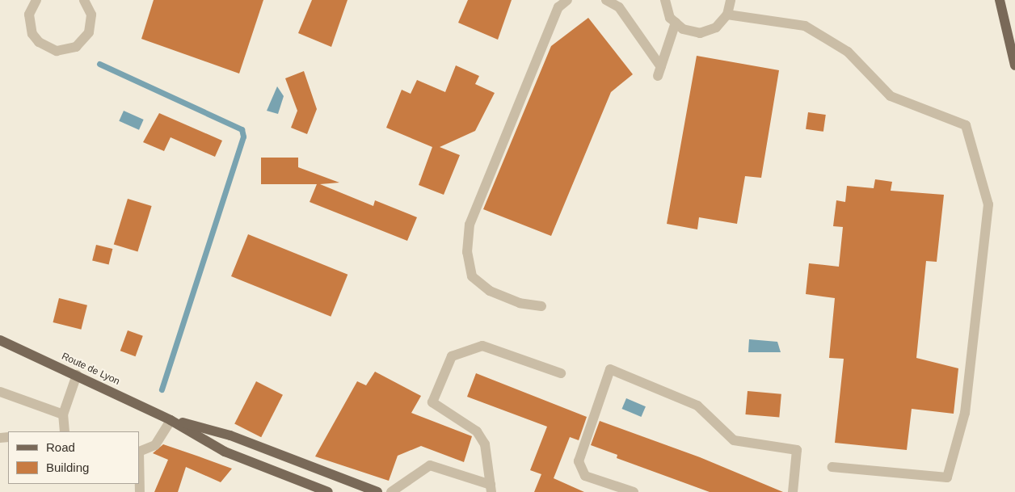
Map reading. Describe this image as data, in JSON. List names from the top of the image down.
{
  "streets": {
    "main road": ["Route de Lyon"]
  },
  "legend": ["Road", "Building"]
}
